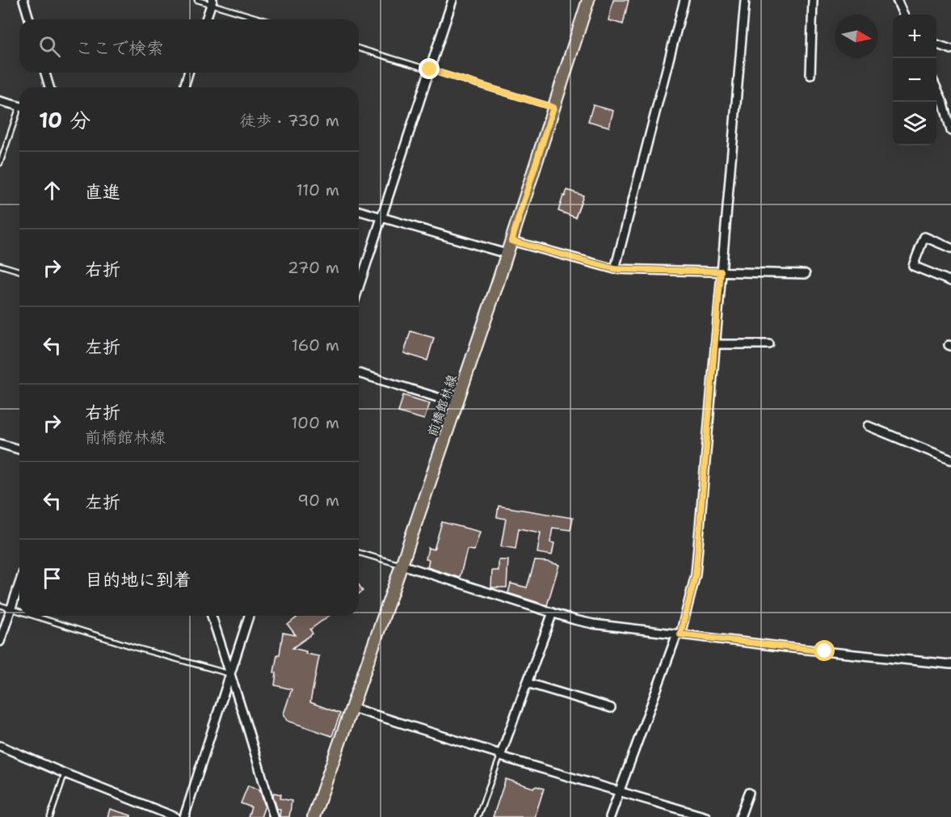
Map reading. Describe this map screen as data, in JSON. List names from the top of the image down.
{
  "streets": {
    "main road": ["前橋館林線"]
  },
  "north": "right",
  "page": {
    "map_buttons": ["+", "−"],
    "search": "ここで検索",
    "heading": ["10 分", "徒歩 · 730 m"],
    "list": [
      ["直進", "110 m"],
      ["右折", "270 m"],
      ["左折", "160 m"],
      ["右折", "前橋館林線", "100 m"],
      ["左折", "90 m"],
      "目的地に到着"
    ]
  }
}
